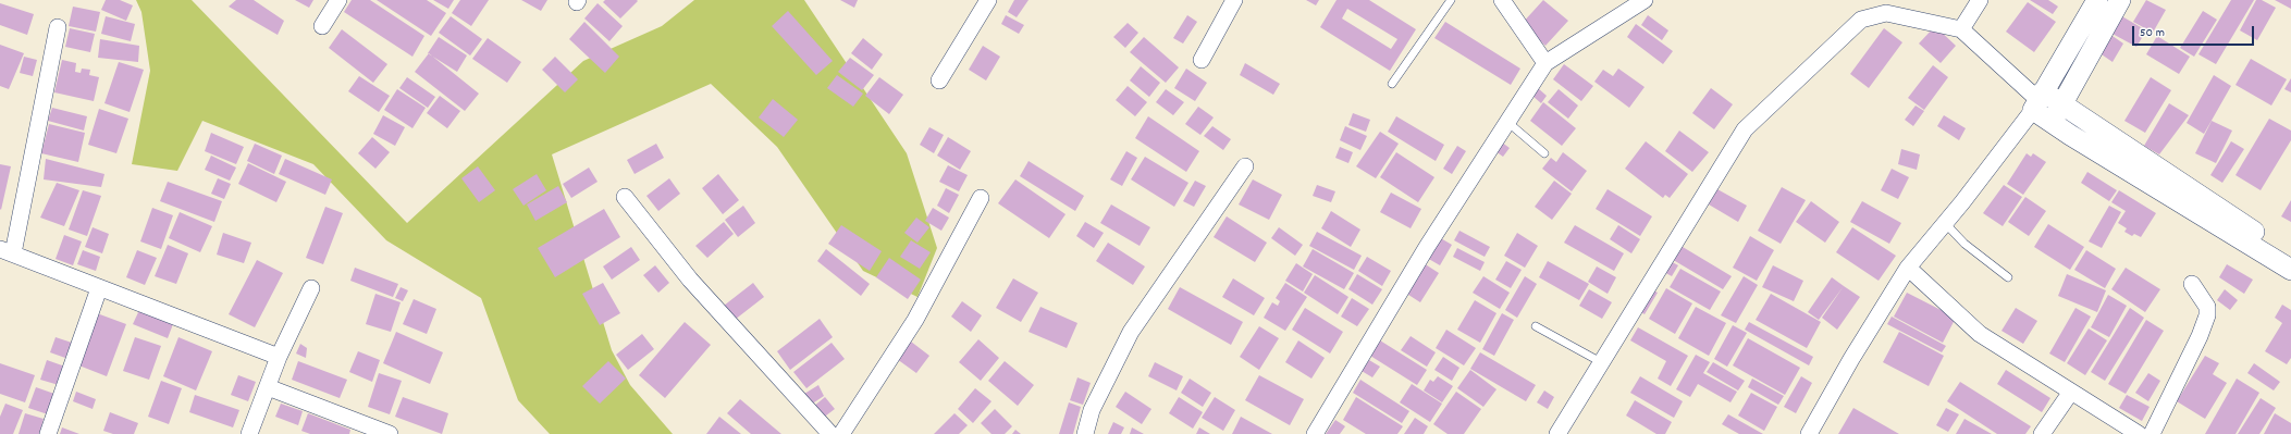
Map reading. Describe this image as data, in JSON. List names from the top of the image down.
{
  "scale_bar": "50 m"
}
